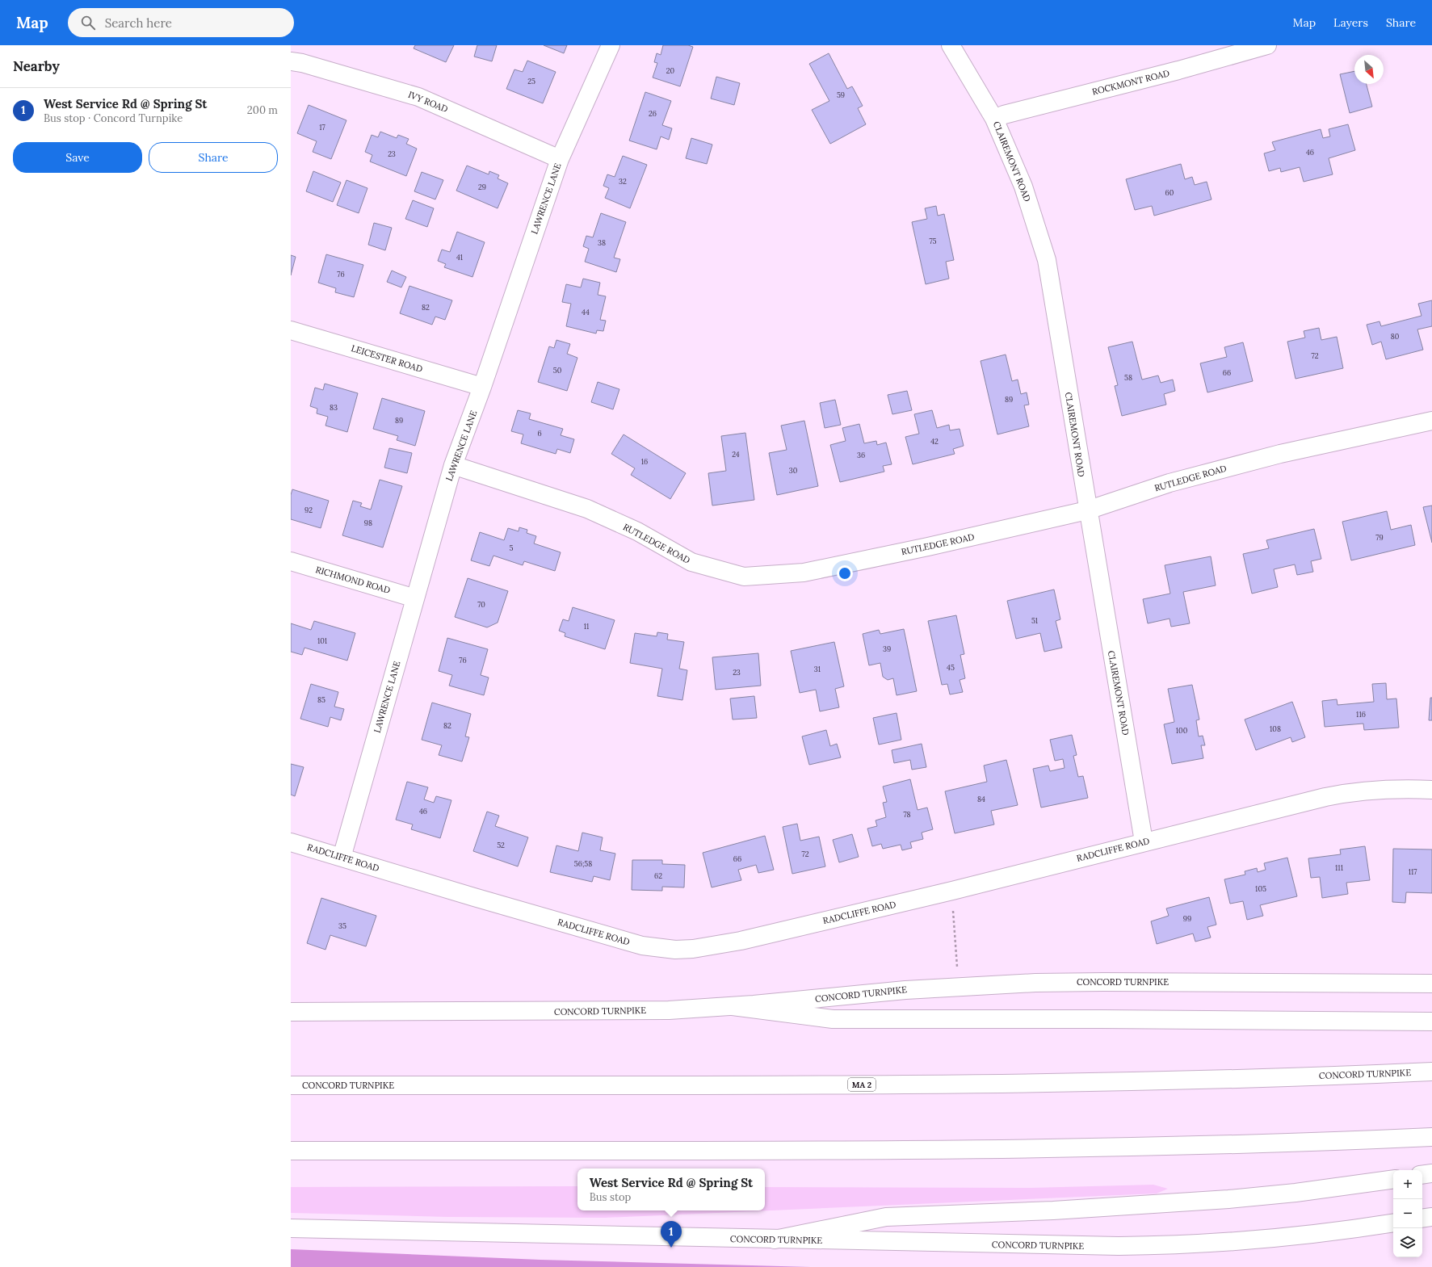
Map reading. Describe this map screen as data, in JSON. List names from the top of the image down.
{
  "streets": {
    "main road": [
      "ROCKMONT ROAD",
      "IVY ROAD",
      "CLAIREMONT ROAD",
      "LAWRENCE LANE",
      "LEICESTER ROAD",
      "RUTLEDGE ROAD",
      "RICHMOND ROAD",
      "RADCLIFFE ROAD",
      "CONCORD TURNPIKE",
      "MA 2"
    ]
  },
  "crossings": [
    ["ROCKMONT ROAD", "CLAIREMONT ROAD"],
    ["IVY ROAD", "LAWRENCE LANE"],
    ["CLAIREMONT ROAD", "RUTLEDGE ROAD"],
    ["CLAIREMONT ROAD", "RADCLIFFE ROAD"],
    ["LAWRENCE LANE", "LEICESTER ROAD"],
    ["LAWRENCE LANE", "RUTLEDGE ROAD"],
    ["LAWRENCE LANE", "RICHMOND ROAD"],
    ["LAWRENCE LANE", "RADCLIFFE ROAD"]
  ],
  "house_numbers": [
    "20",
    "25",
    "59",
    "26",
    "17",
    "46",
    "23",
    "32",
    "29",
    "60",
    "75",
    "38",
    "41",
    "76",
    "82",
    "44",
    "80",
    "72",
    "50",
    "66",
    "58",
    "89",
    "83",
    "89",
    "6",
    "42",
    "24",
    "36",
    "16",
    "30",
    "92",
    "98",
    "79",
    "5",
    "70",
    "51",
    "11",
    "101",
    "39",
    "76",
    "45",
    "31",
    "23",
    "85",
    "116",
    "82",
    "108",
    "100",
    "84",
    "46",
    "78",
    "52",
    "72",
    "66",
    "56;58",
    "111",
    "117",
    "62",
    "105",
    "99",
    "35"
  ],
  "north": "bottom right",
  "page": {
    "header": "Map",
    "search": "Search here",
    "nav": ["Map", "Layers", "Share"],
    "heading": "Nearby",
    "list": [
      {
        "mark": "1",
        "name": "West Service Rd @ Spring St",
        "note": "Bus stop · Concord Turnpike",
        "value": "200 m"
      }
    ],
    "buttons": ["Save", "Share"],
    "popup": ["West Service Rd @ Spring St", "Bus stop"],
    "map_buttons": ["+", "−"],
    "pins": "1"
  }
}
